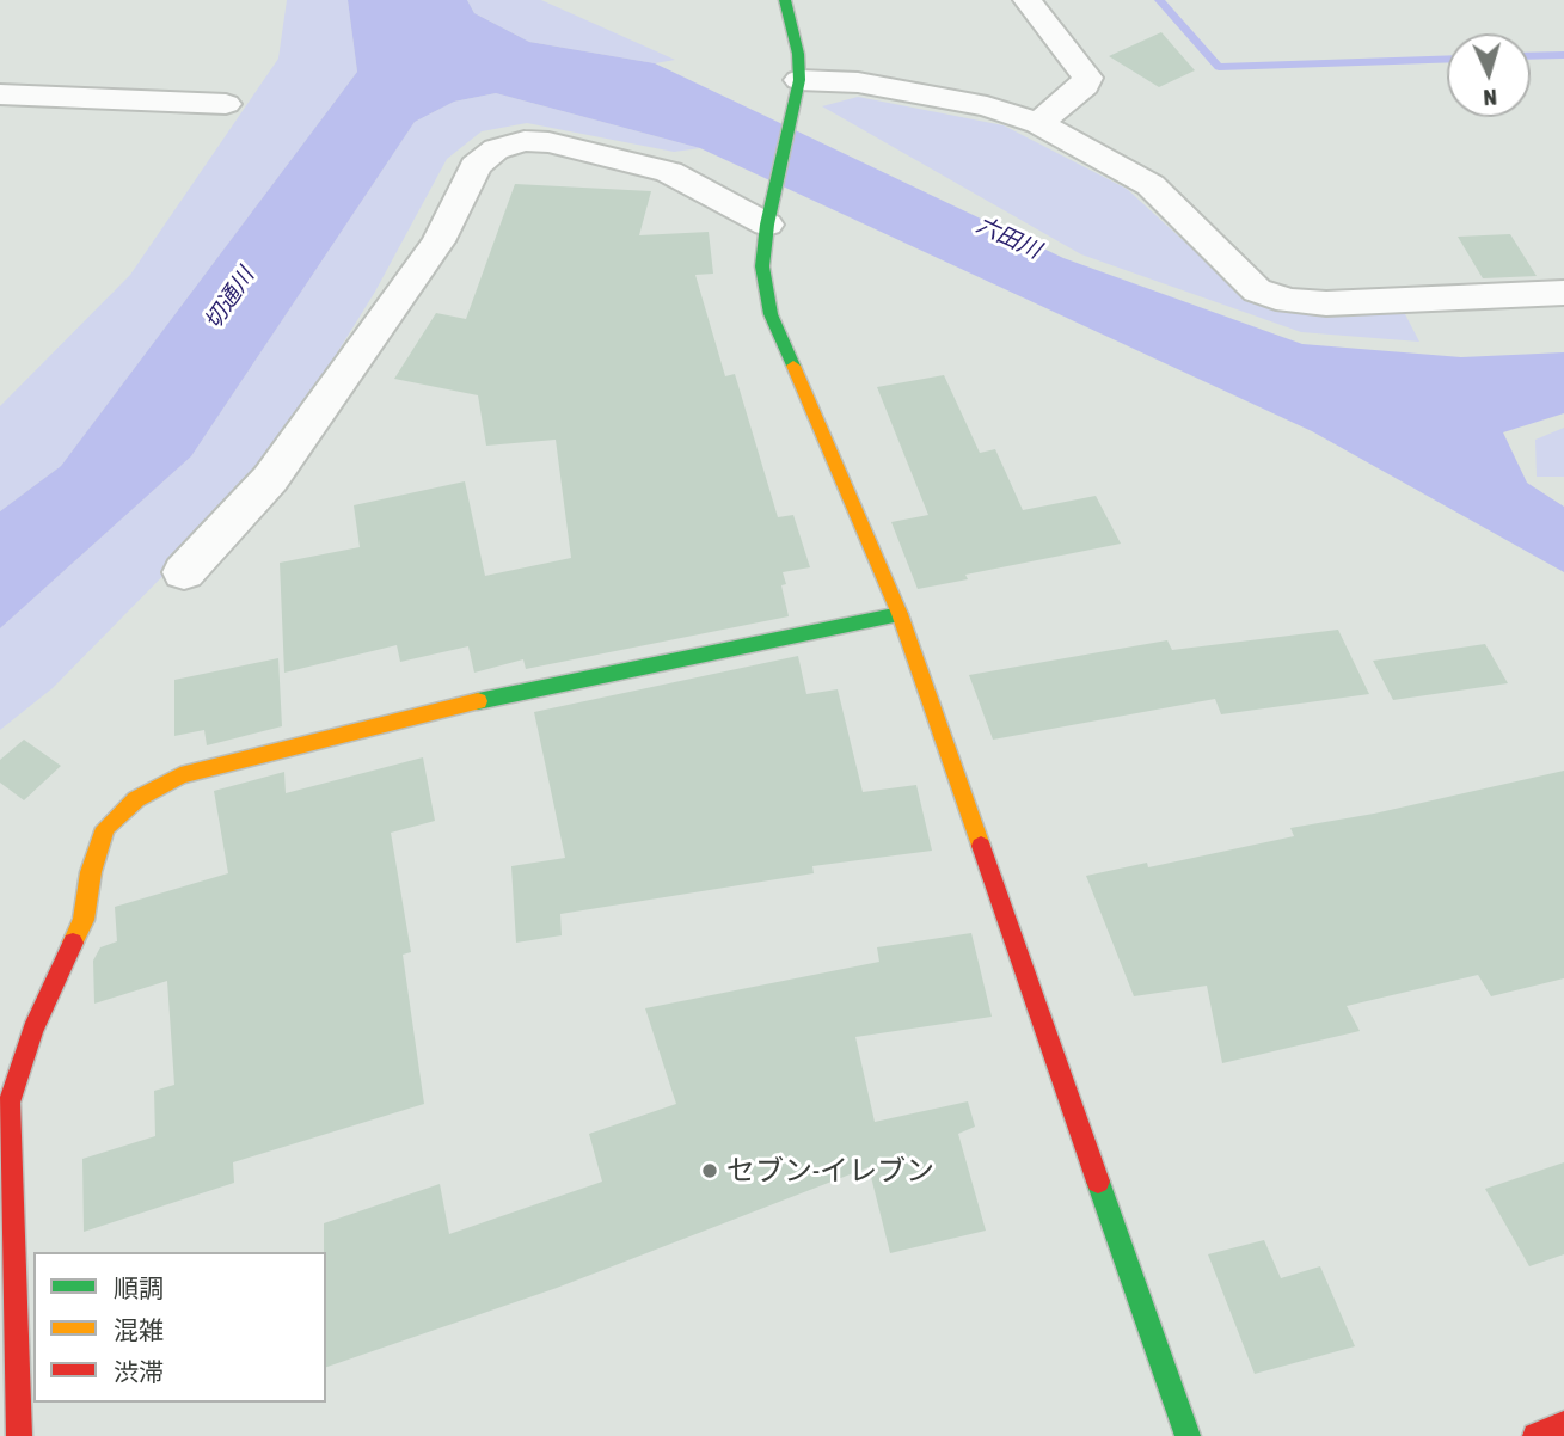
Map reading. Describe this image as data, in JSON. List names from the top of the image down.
{
  "water": ["六田川", "切通川"],
  "places": ["セブン-イレブン"],
  "legend": ["順調", "混雑", "渋滞"],
  "north": "bottom"
}
